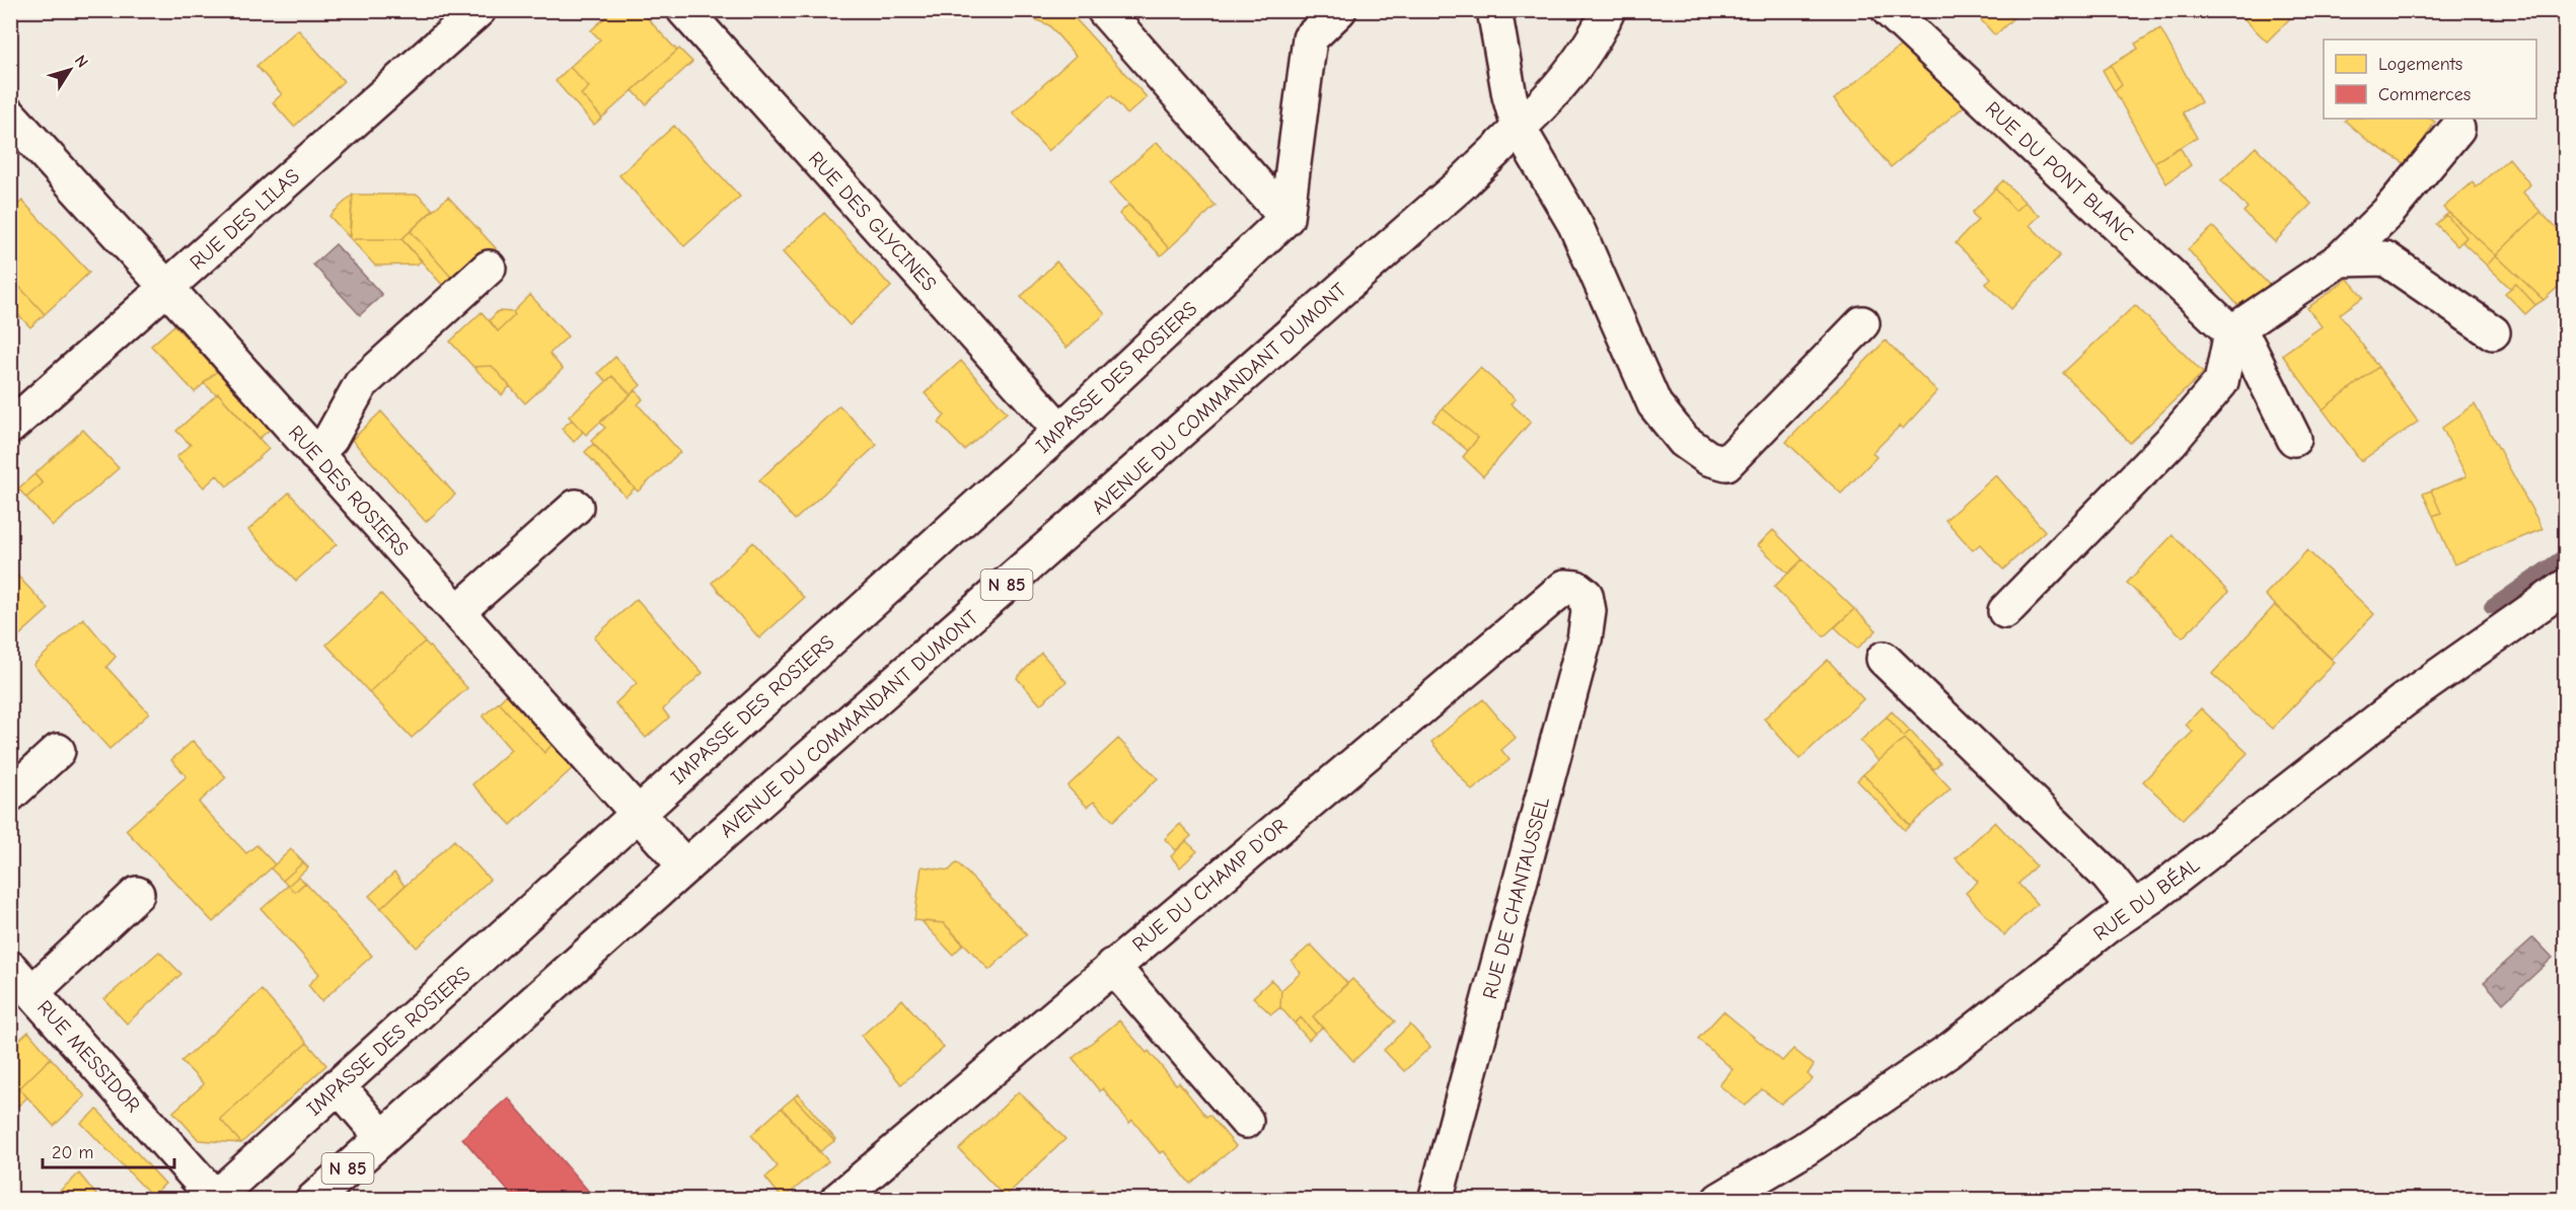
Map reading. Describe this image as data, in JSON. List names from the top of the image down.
{
  "streets": {
    "street": [
      "RUE DU PONT BLANC",
      "RUE DES LILAS",
      "RUE DES GLYCINES",
      "IMPASSE DES ROSIERS",
      "AVENUE DU COMMANDANT DUMONT",
      "RUE DES ROSIERS",
      "N 85",
      "RUE DU CHAMP D'OR",
      "RUE DE CHANTAUSSEL",
      "RUE DU BÉAL",
      "RUE MESSIDOR"
    ]
  },
  "crossings": [
    ["RUE DES LILAS", "RUE DES ROSIERS"],
    ["RUE DES GLYCINES", "IMPASSE DES ROSIERS"],
    ["IMPASSE DES ROSIERS", "RUE DES ROSIERS"],
    ["IMPASSE DES ROSIERS", "RUE MESSIDOR"],
    ["AVENUE DU COMMANDANT DUMONT", "RUE DES ROSIERS"],
    ["RUE DU CHAMP D'OR", "RUE DE CHANTAUSSEL"]
  ],
  "legend": ["Logements", "Commerces"],
  "scale_bar": "20 m",
  "north": "top right"
}
